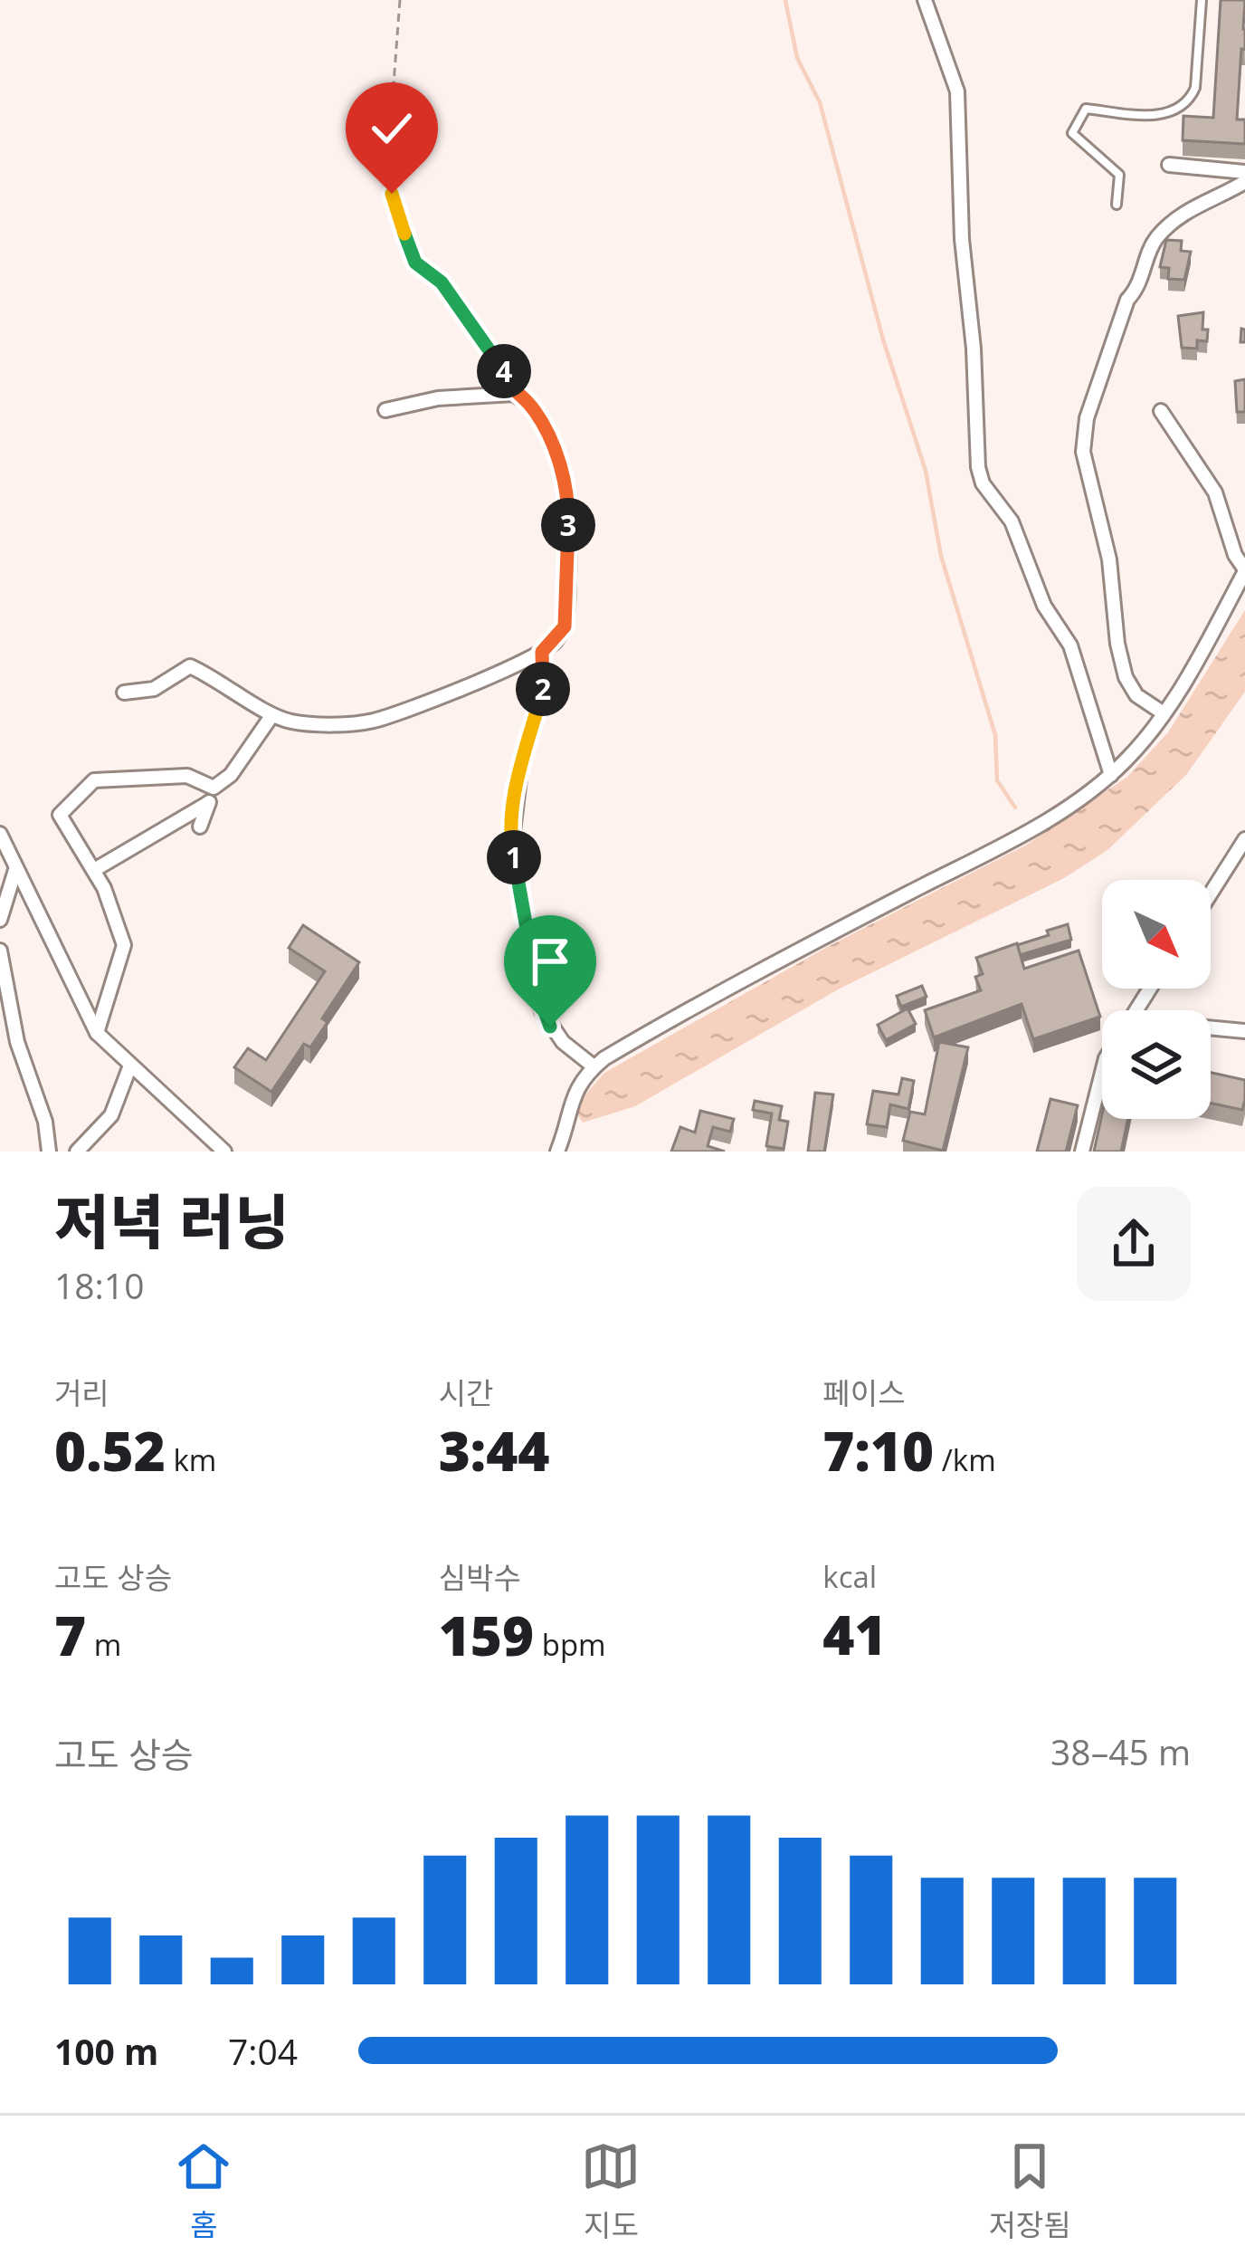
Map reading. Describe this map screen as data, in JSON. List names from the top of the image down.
{
  "north": "bottom right",
  "page": {
    "pins": [
      "4",
      "3",
      "2",
      "1"
    ],
    "heading": ["저녁 러닝", "18:10"],
    "stats": [
      ["거리", "0.52 km"],
      ["시간", "3:44"],
      ["페이스", "7:10 /km"],
      ["고도 상승", "7 m"],
      ["심박수", "159 bpm"],
      ["kcal", "41"]
    ],
    "chart": ["고도 상승", "38–45 m"],
    "list": [
      {
        "name": "100 m",
        "note": "7:04"
      }
    ],
    "tabs": ["홈", "지도", "저장됨"]
  }
}
